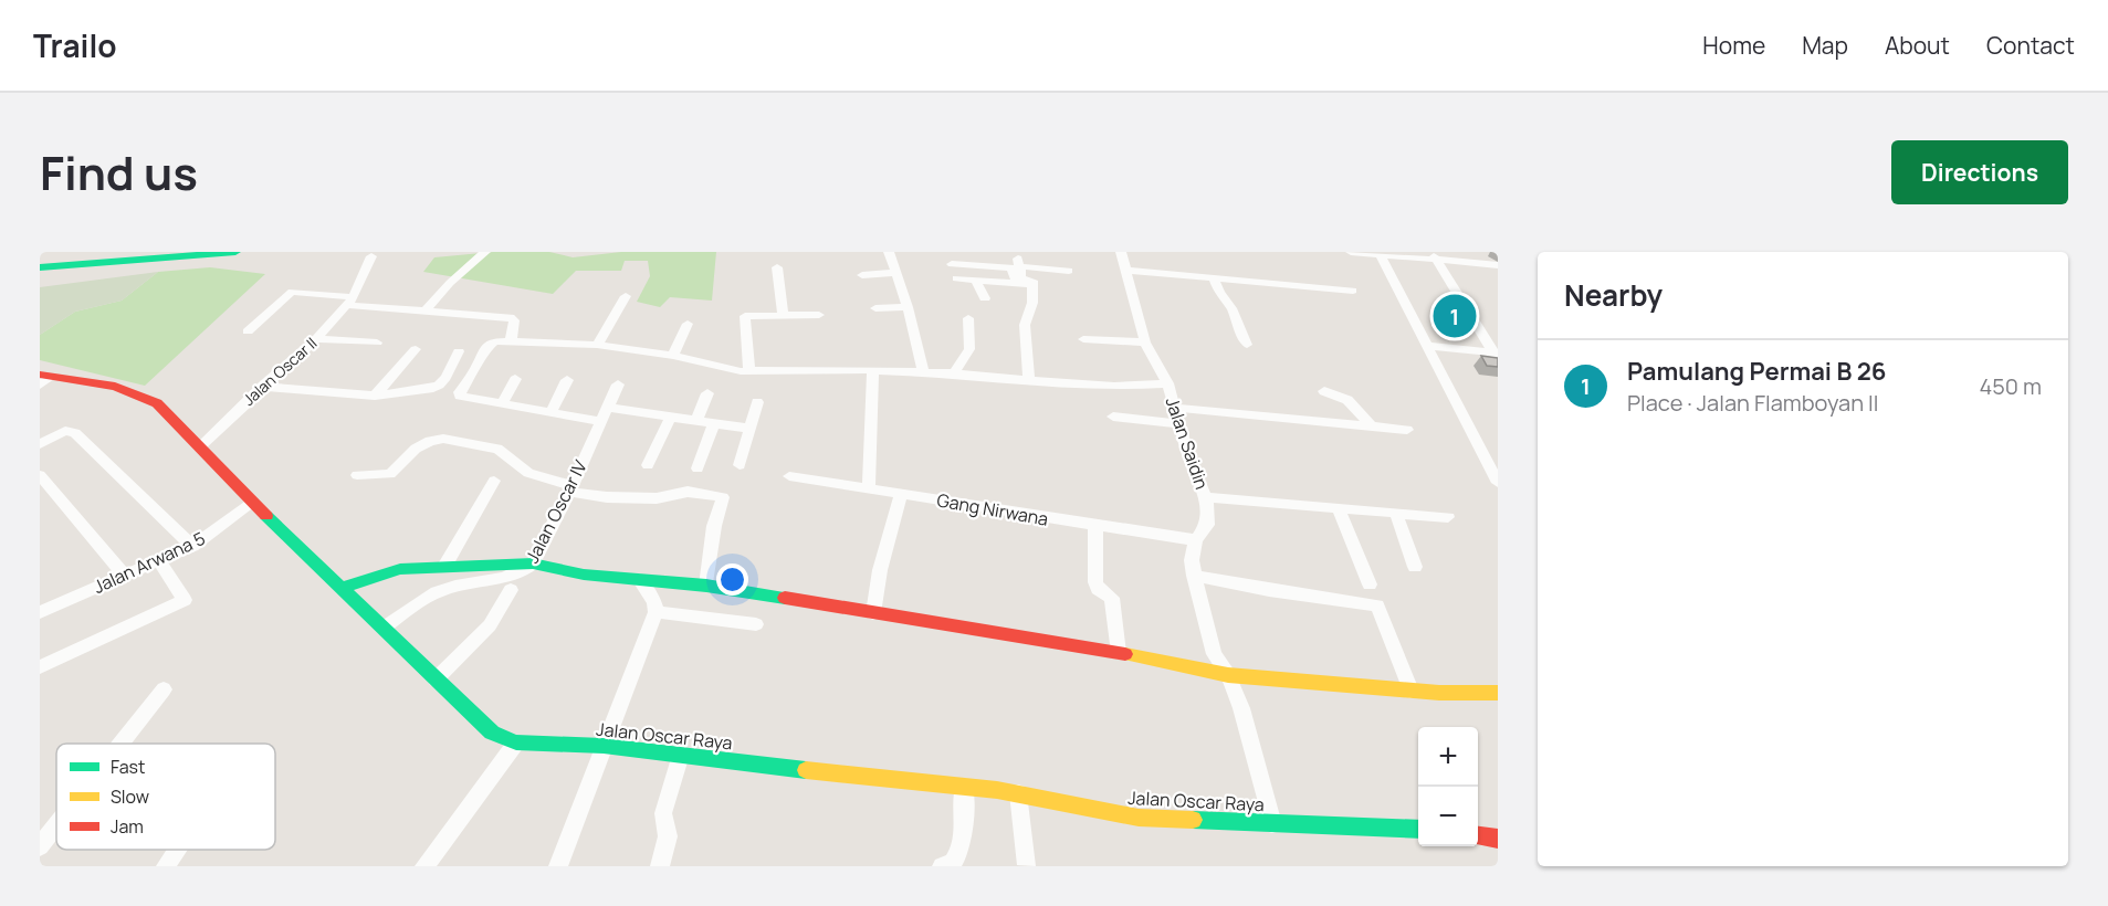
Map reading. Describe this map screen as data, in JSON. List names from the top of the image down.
{
  "streets": {
    "main road": ["Jalan Oscar Raya"],
    "street": [
      "Jalan Oscar II",
      "Jalan Saidin",
      "Gang Nirwana",
      "Jalan Oscar IV",
      "Jalan Arwana 5"
    ]
  },
  "crossings": [
    ["Jalan Oscar II", "Jalan Oscar Raya"],
    ["Jalan Saidin", "Gang Nirwana"],
    ["Jalan Saidin", "Jalan Oscar Raya"],
    ["Jalan Oscar IV", "Jalan Oscar Raya"],
    ["Jalan Arwana 5", "Jalan Oscar Raya"]
  ],
  "legend": ["Fast", "Slow", "Jam"],
  "page": {
    "header": "Trailo",
    "nav": [
      "Home",
      "Map",
      "About",
      "Contact"
    ],
    "title": "Find us",
    "buttons": "Directions",
    "heading": "Nearby",
    "pins": "1",
    "list": [
      {
        "mark": "1",
        "name": "Pamulang Permai B 26",
        "note": "Place · Jalan Flamboyan II",
        "value": "450 m"
      }
    ],
    "map_buttons": ["+", "−"]
  }
}
